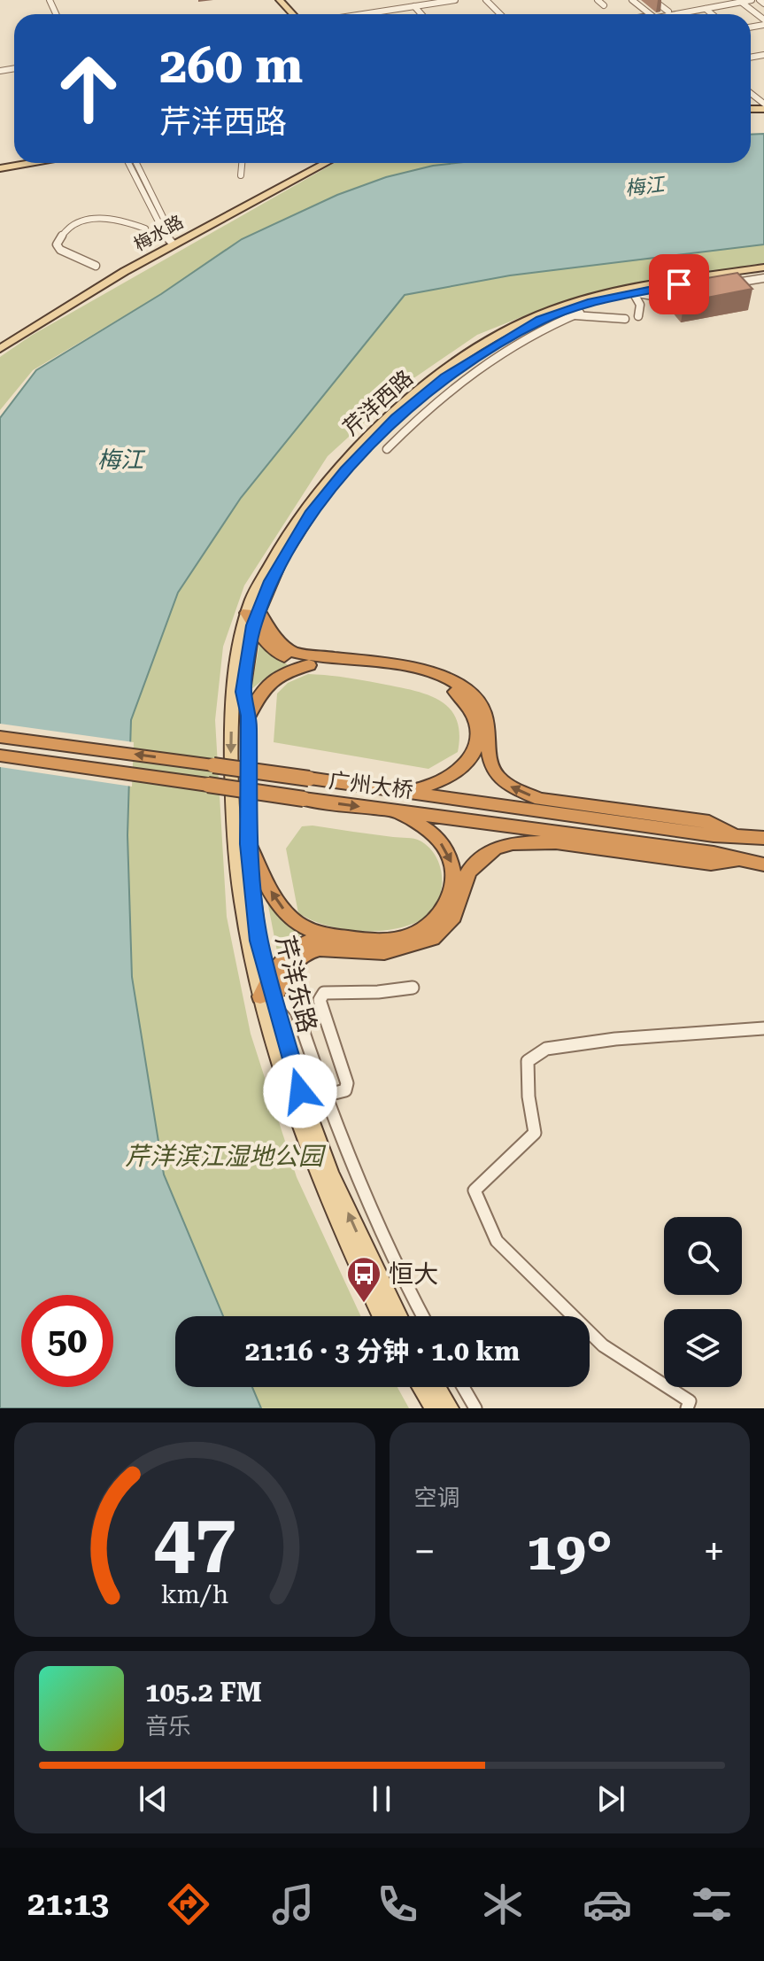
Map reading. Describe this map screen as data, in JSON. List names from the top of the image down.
{
  "streets": {
    "highway": ["广州大桥"],
    "main road": ["梅水路", "芹洋西路", "芹洋东路"]
  },
  "crossings": [
    ["芹洋西路", "芹洋东路"]
  ],
  "water": ["梅江"],
  "parks": ["芹洋滨江湿地公园"],
  "places": {
    "bus stop": ["恒大"]
  },
  "page": {
    "turn": ["260 m", "芹洋西路"],
    "limit": "50",
    "trip": "21:16 · 3 分钟 · 1.0 km",
    "tile": "空调",
    "heat": ["−", "19°", "+"],
    "song": ["105.2 FM", "音乐"],
    "tabs": "21:13",
    "gauge": ["47", "km/h"]
  }
}
